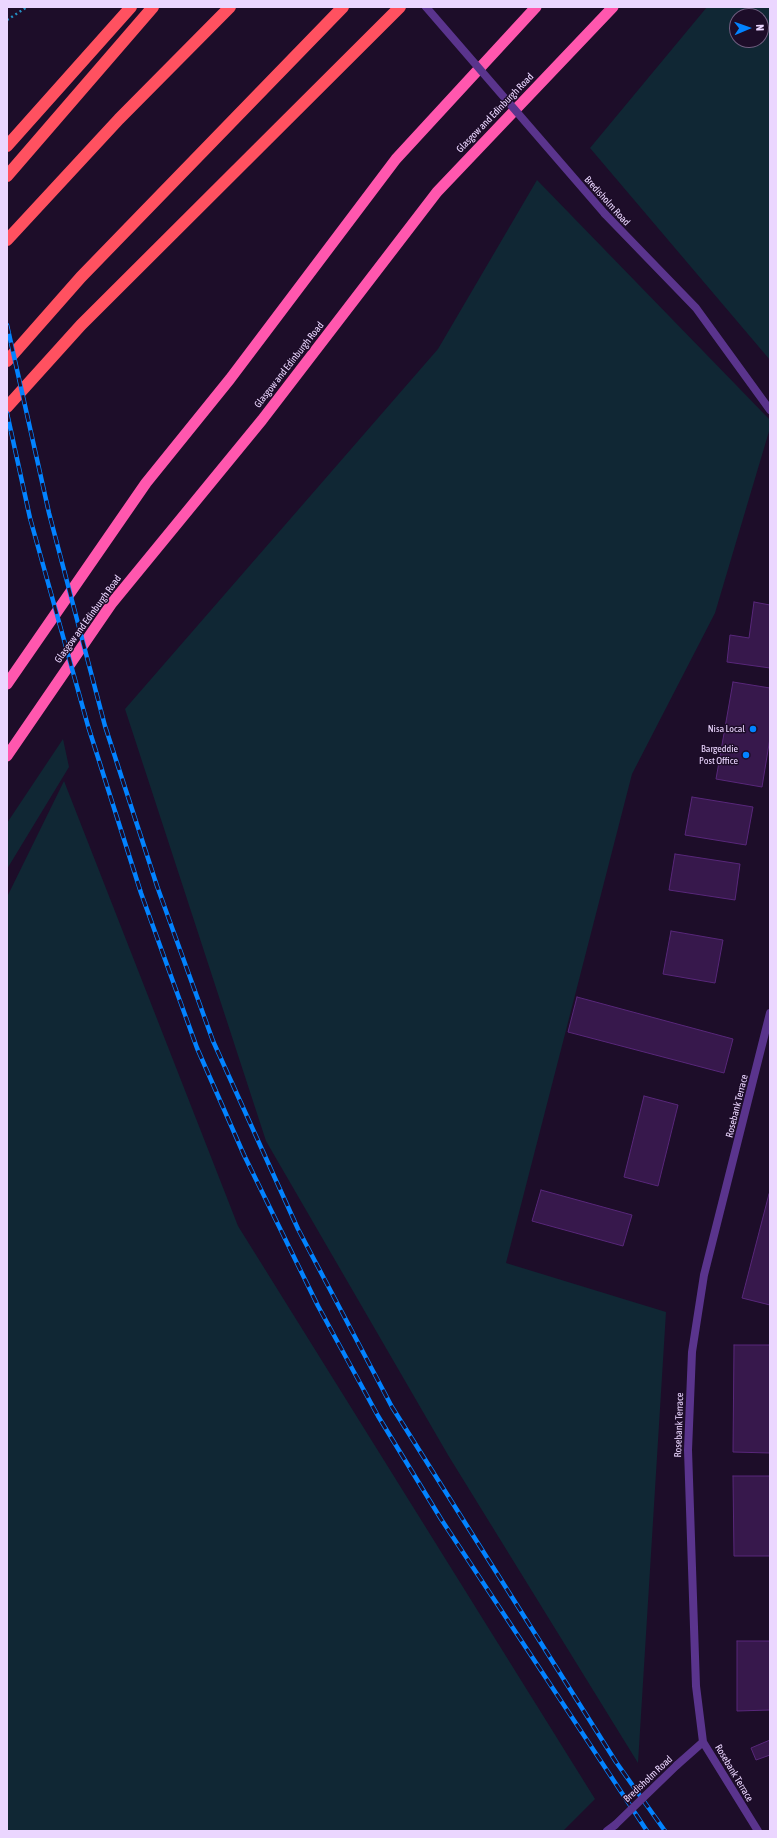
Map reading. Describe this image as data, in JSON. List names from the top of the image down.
{
  "streets": {
    "highway": ["Glasgow and Edinburgh Road"],
    "street": ["Bredisholm Road", "Rosebank Terrace"]
  },
  "crossings": [
    ["Bredisholm Road", "Rosebank Terrace"]
  ],
  "places": ["Nisa Local", "Bargeddie Post Office"],
  "north": "right"
}
